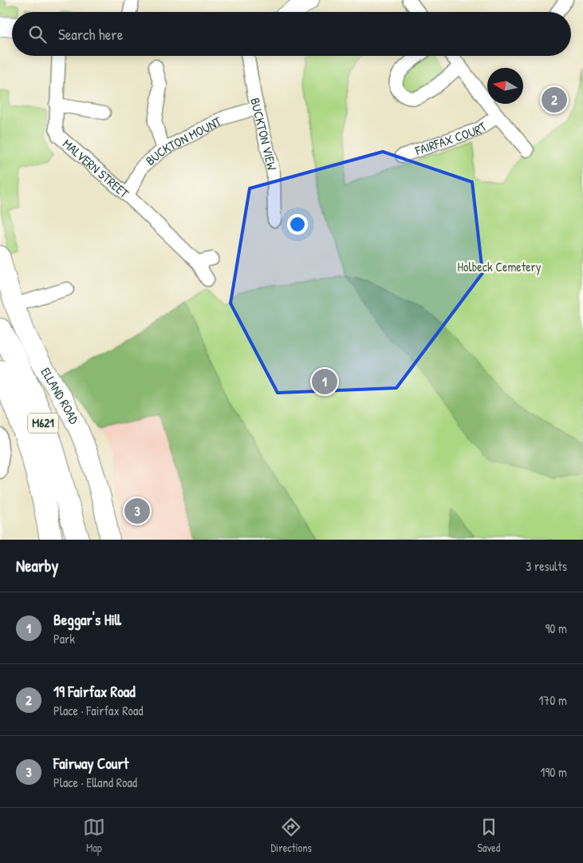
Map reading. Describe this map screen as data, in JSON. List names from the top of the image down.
{
  "streets": {
    "highway": ["M621"],
    "street": [
      "BUCKTON VIEW",
      "FAIRFAX COURT",
      "BUCKTON MOUNT",
      "MALVERN STREET",
      "ELLAND ROAD"
    ]
  },
  "crossings": [
    ["BUCKTON VIEW", "BUCKTON MOUNT"],
    ["BUCKTON MOUNT", "MALVERN STREET"]
  ],
  "parks": ["Holbeck Cemetery"],
  "north": "left",
  "page": {
    "search": "Search here",
    "pins": ["2", "1", "3"],
    "heading": ["Nearby", "3 results"],
    "list": [
      {
        "mark": "1",
        "name": "Beggar's Hill",
        "note": "Park",
        "value": "90 m"
      },
      {
        "mark": "2",
        "name": "19 Fairfax Road",
        "note": "Place · Fairfax Road",
        "value": "170 m"
      },
      {
        "mark": "3",
        "name": "Fairway Court",
        "note": "Place · Elland Road",
        "value": "190 m"
      }
    ],
    "nav": ["Map", "Directions", "Saved"]
  }
}
